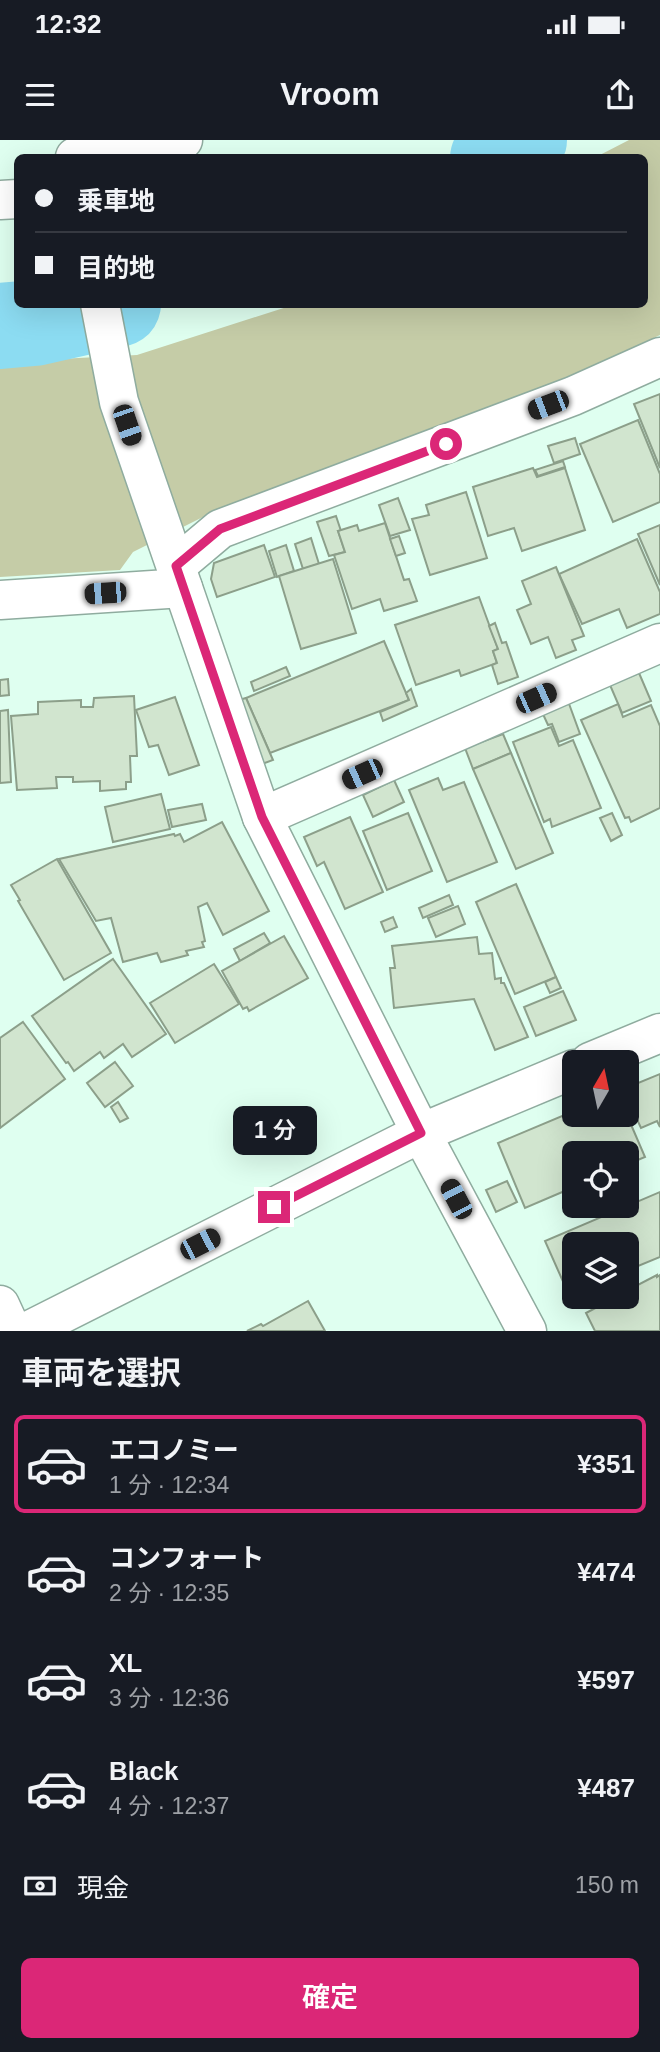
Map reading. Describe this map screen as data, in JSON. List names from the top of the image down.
{
  "north": "top",
  "page": {
    "status": "12:32",
    "header": "Vroom",
    "banner": ["乗車地", "目的地"],
    "bubble": "1 分",
    "heading": "車両を選択",
    "list": [
      {
        "name": "エコノミー",
        "note": "1 分 · 12:34",
        "value": "¥351"
      },
      {
        "name": "コンフォート",
        "note": "2 分 · 12:35",
        "value": "¥474"
      },
      {
        "name": "XL",
        "note": "3 分 · 12:36",
        "value": "¥597"
      },
      {
        "name": "Black",
        "note": "4 分 · 12:37",
        "value": "¥487"
      }
    ],
    "pay": ["現金", "150 m"],
    "buttons": "確定"
  }
}
